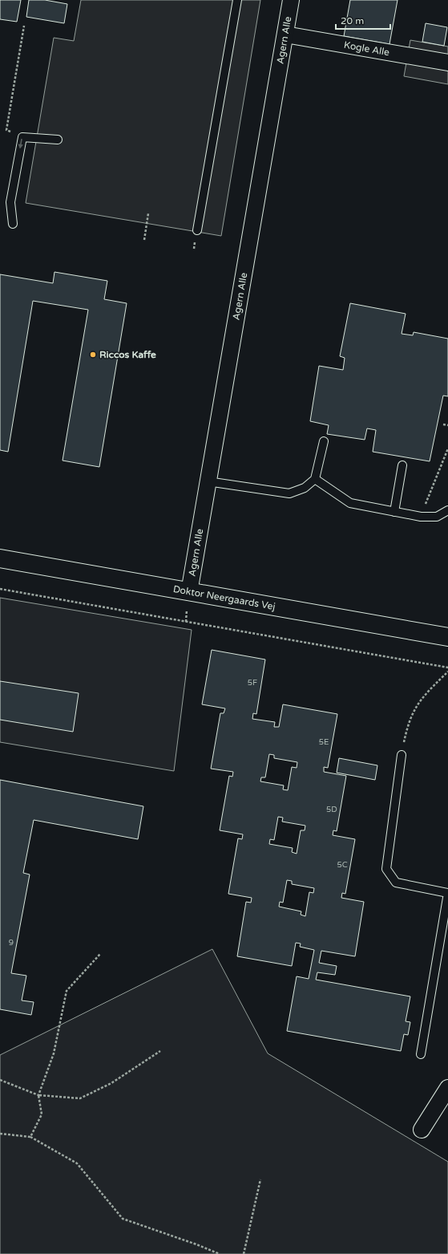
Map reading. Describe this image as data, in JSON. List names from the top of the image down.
{
  "streets": {
    "street": ["Agern Alle", "Kogle Alle", "Doktor Neergaards Vej"]
  },
  "crossings": [
    ["Agern Alle", "Kogle Alle"],
    ["Agern Alle", "Doktor Neergaards Vej"]
  ],
  "places": ["Riccos Kaffe"],
  "house_numbers": [
    "5F",
    "5E",
    "5D",
    "5C",
    "9"
  ],
  "scale_bar": "20 m"
}
